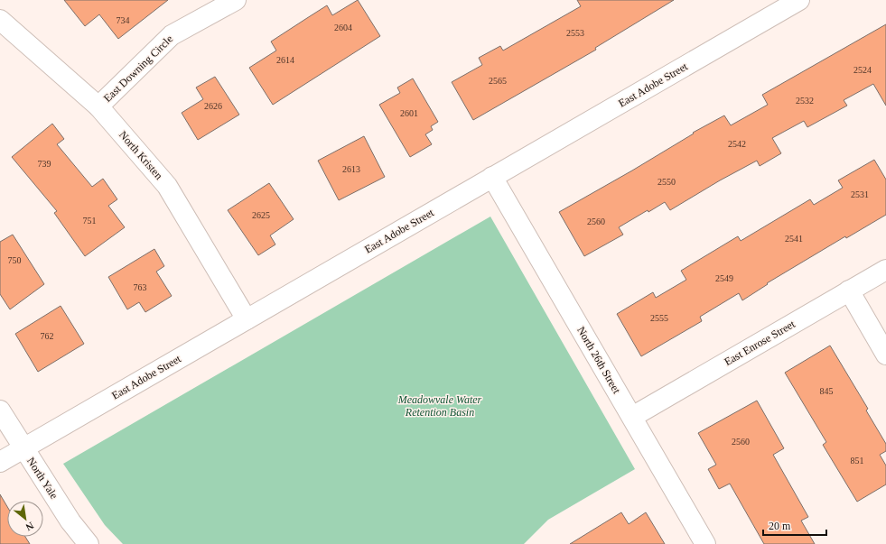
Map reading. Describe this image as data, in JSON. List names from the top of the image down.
{
  "streets": {
    "street": [
      "East Downing Circle",
      "East Adobe Street",
      "North Kristen",
      "East Enrose Street",
      "North 26th Street",
      "North Yale"
    ]
  },
  "crossings": [
    ["East Downing Circle", "North Kristen"],
    ["East Adobe Street", "North Kristen"],
    ["East Adobe Street", "North 26th Street"],
    ["East Adobe Street", "North Yale"],
    ["East Enrose Street", "North 26th Street"]
  ],
  "parks": ["Meadowvale Water Retention Basin"],
  "house_numbers": [
    "734",
    "2604",
    "2553",
    "2614",
    "2524",
    "2565",
    "2532",
    "2626",
    "2601",
    "2542",
    "739",
    "2613",
    "2550",
    "2531",
    "2625",
    "751",
    "2560",
    "2541",
    "750",
    "2549",
    "763",
    "2555",
    "762",
    "845",
    "2560",
    "851"
  ],
  "scale_bar": "20 m",
  "north": "bottom right"
}
